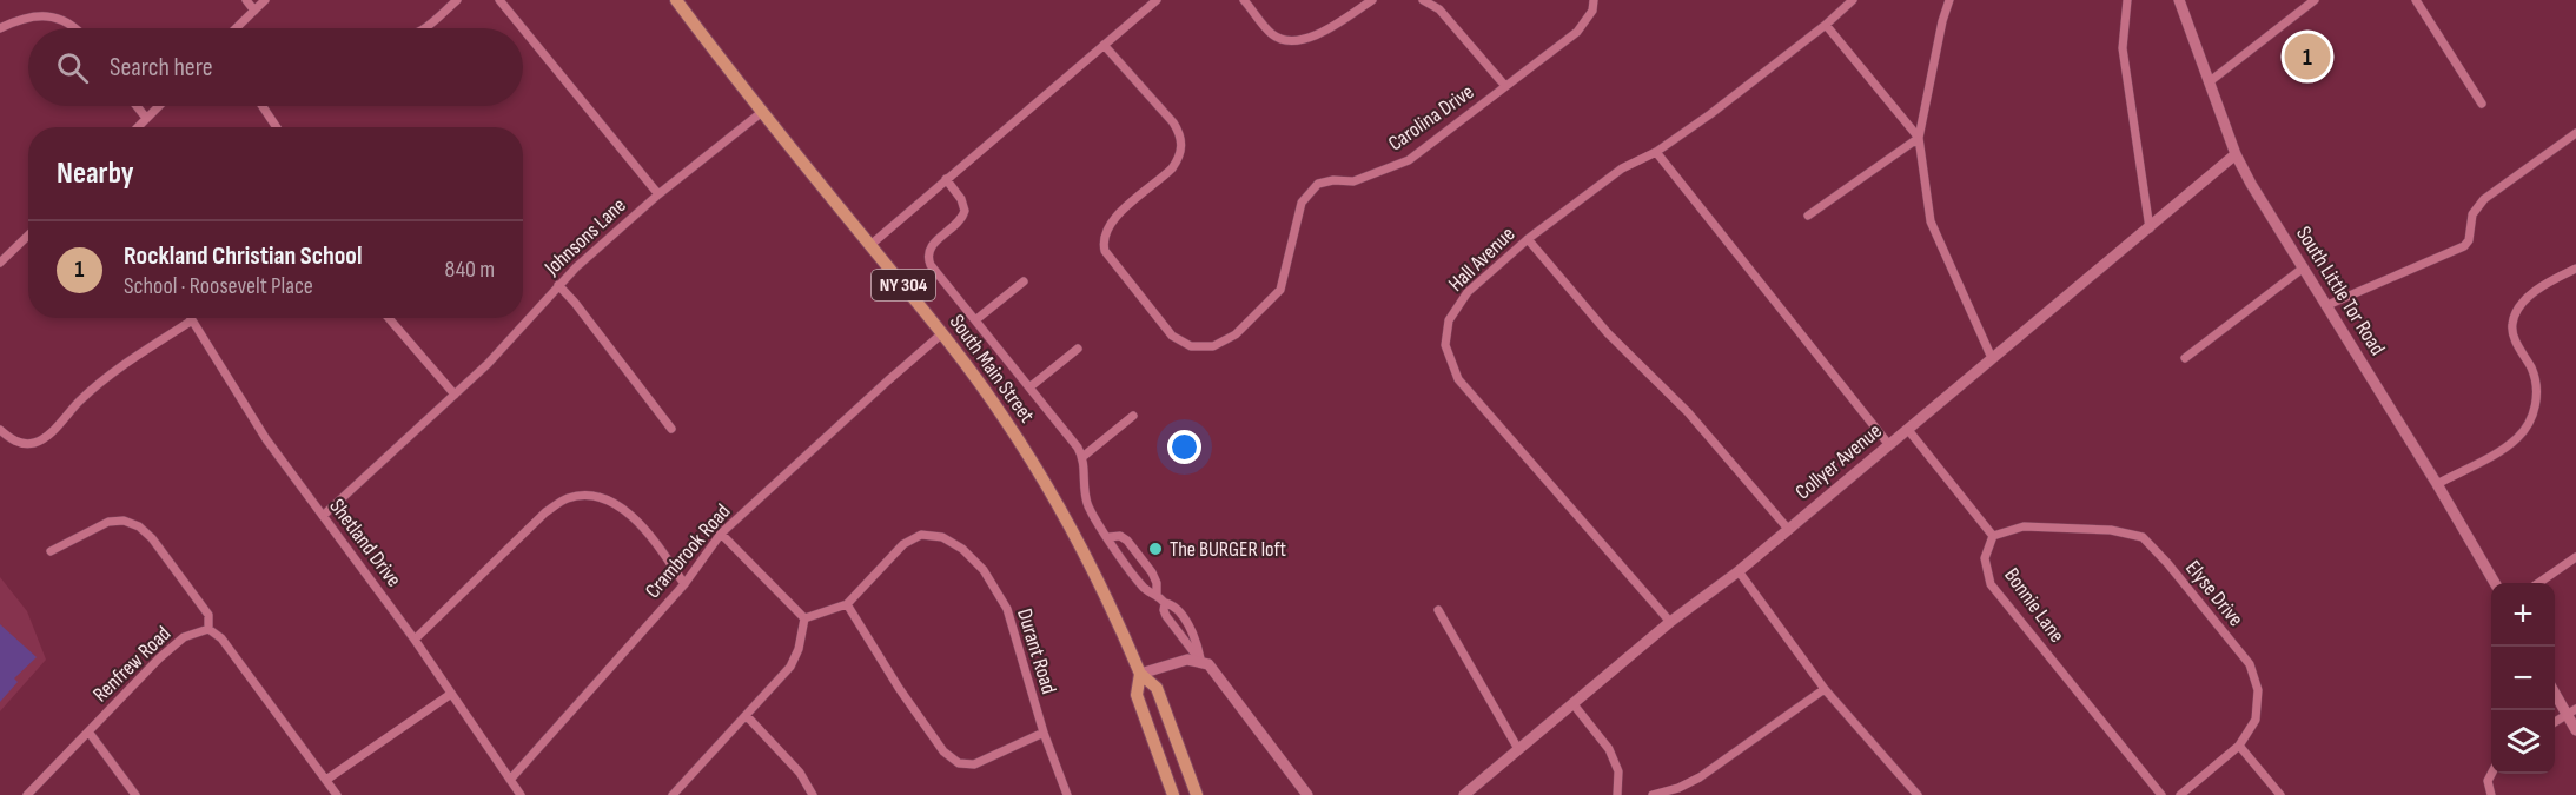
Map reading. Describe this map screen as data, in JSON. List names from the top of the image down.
{
  "streets": {
    "main road": ["NY 304", "South Main Street"],
    "street": [
      "Carolina Drive",
      "Johnsons Lane",
      "Hall Avenue",
      "South Little Tor Road",
      "Collyer Avenue",
      "Shetland Drive",
      "Crambrook Road",
      "Elyse Drive",
      "Bonnie Lane",
      "Durant Road",
      "Renfrew Road"
    ]
  },
  "crossings": [
    ["Johnsons Lane", "South Main Street"],
    ["Johnsons Lane", "Shetland Drive"],
    ["Hall Avenue", "Collyer Avenue"],
    ["NY 304", "South Main Street"],
    ["South Little Tor Road", "Collyer Avenue"],
    ["South Main Street", "Crambrook Road"],
    ["Shetland Drive", "Crambrook Road"],
    ["Elyse Drive", "Bonnie Lane"]
  ],
  "places": ["The BURGER loft"],
  "page": {
    "search": "Search here",
    "pins": "1",
    "heading": "Nearby",
    "list": [
      {
        "mark": "1",
        "name": "Rockland Christian School",
        "note": "School · Roosevelt Place",
        "value": "840 m"
      }
    ],
    "map_buttons": ["+", "−"]
  }
}
